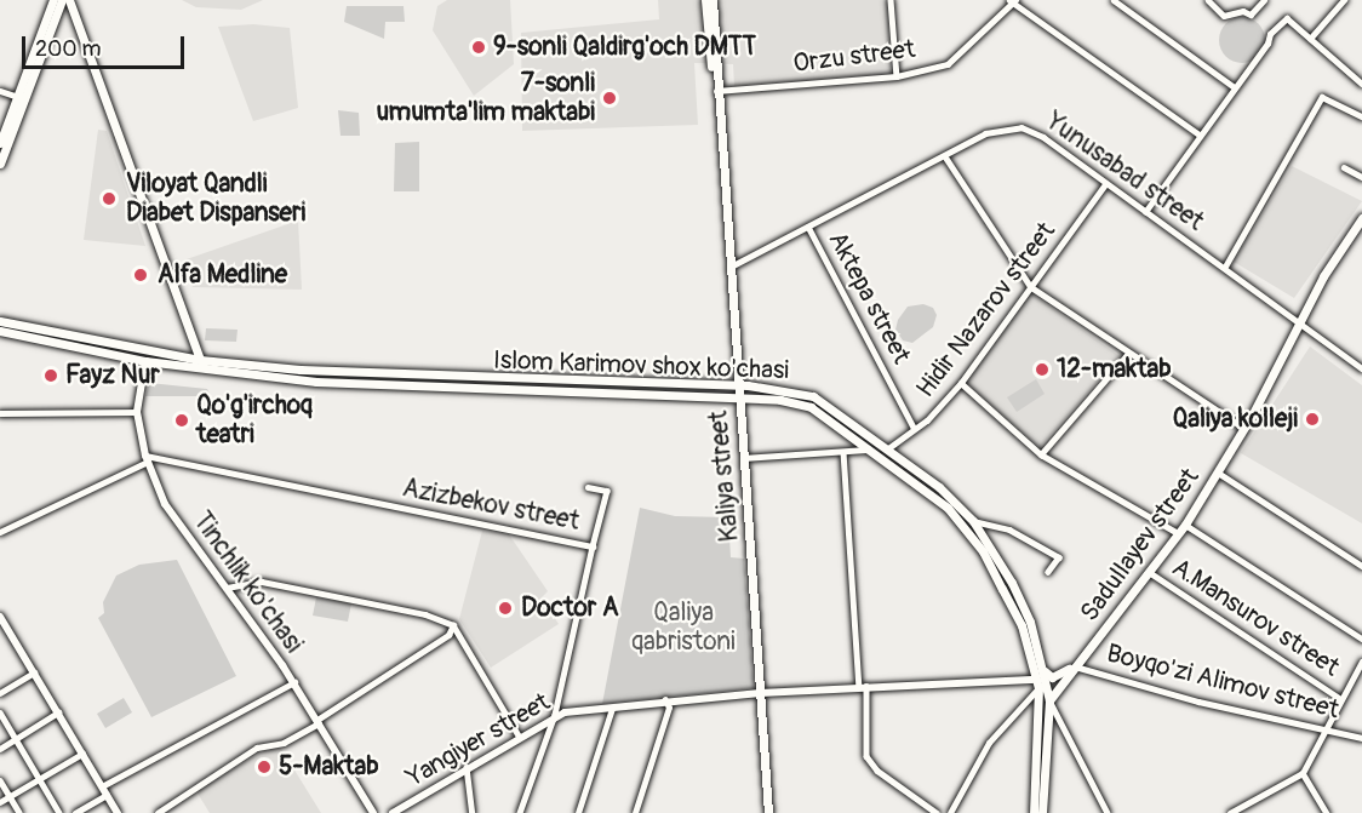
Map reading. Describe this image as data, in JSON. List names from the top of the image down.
{
  "streets": {
    "main road": ["Islom Karimov shox ko'chasi", "Kaliya street", "Sadullayev street"],
    "street": [
      "Orzu street",
      "Yunusabad street",
      "Aktepa street",
      "Hidir Nazarov street",
      "Azizbekov street",
      "Tinchlik ko'chasi",
      "A.Mansurov street",
      "Boyqo'zi Alimov street",
      "Yangiyer street"
    ]
  },
  "crossings": [
    ["Orzu street", "Kaliya street"],
    ["Yunusabad street", "Aktepa street"],
    ["Yunusabad street", "Hidir Nazarov street"],
    ["Yunusabad street", "Kaliya street"],
    ["Yunusabad street", "Sadullayev street"],
    ["Aktepa street", "Hidir Nazarov street"],
    ["Hidir Nazarov street", "Islom Karimov shox ko'chasi"],
    ["Islom Karimov shox ko'chasi", "Kaliya street"],
    ["Islom Karimov shox ko'chasi", "Sadullayev street"],
    ["Islom Karimov shox ko'chasi", "Tinchlik ko'chasi"],
    ["Islom Karimov shox ko'chasi", "Yangiyer street"],
    ["Kaliya street", "Yangiyer street"],
    ["Azizbekov street", "Tinchlik ko'chasi"],
    ["Azizbekov street", "Yangiyer street"],
    ["Sadullayev street", "A.Mansurov street"],
    ["Sadullayev street", "Boyqo'zi Alimov street"]
  ],
  "parks": ["Qaliya qabristoni"],
  "places": [
    "9-sonli Qaldirg'och DMTT",
    "7-sonli umumta'lim maktabi",
    "Viloyat Qandli Diabet Dispanseri",
    "Alfa Medline",
    "12-maktab",
    "Fayz Nur",
    "Qaliya kolleji",
    "Qo'g'irchoq teatri",
    "Doctor A",
    "5-Maktab"
  ],
  "scale_bar": "200 m"
}
